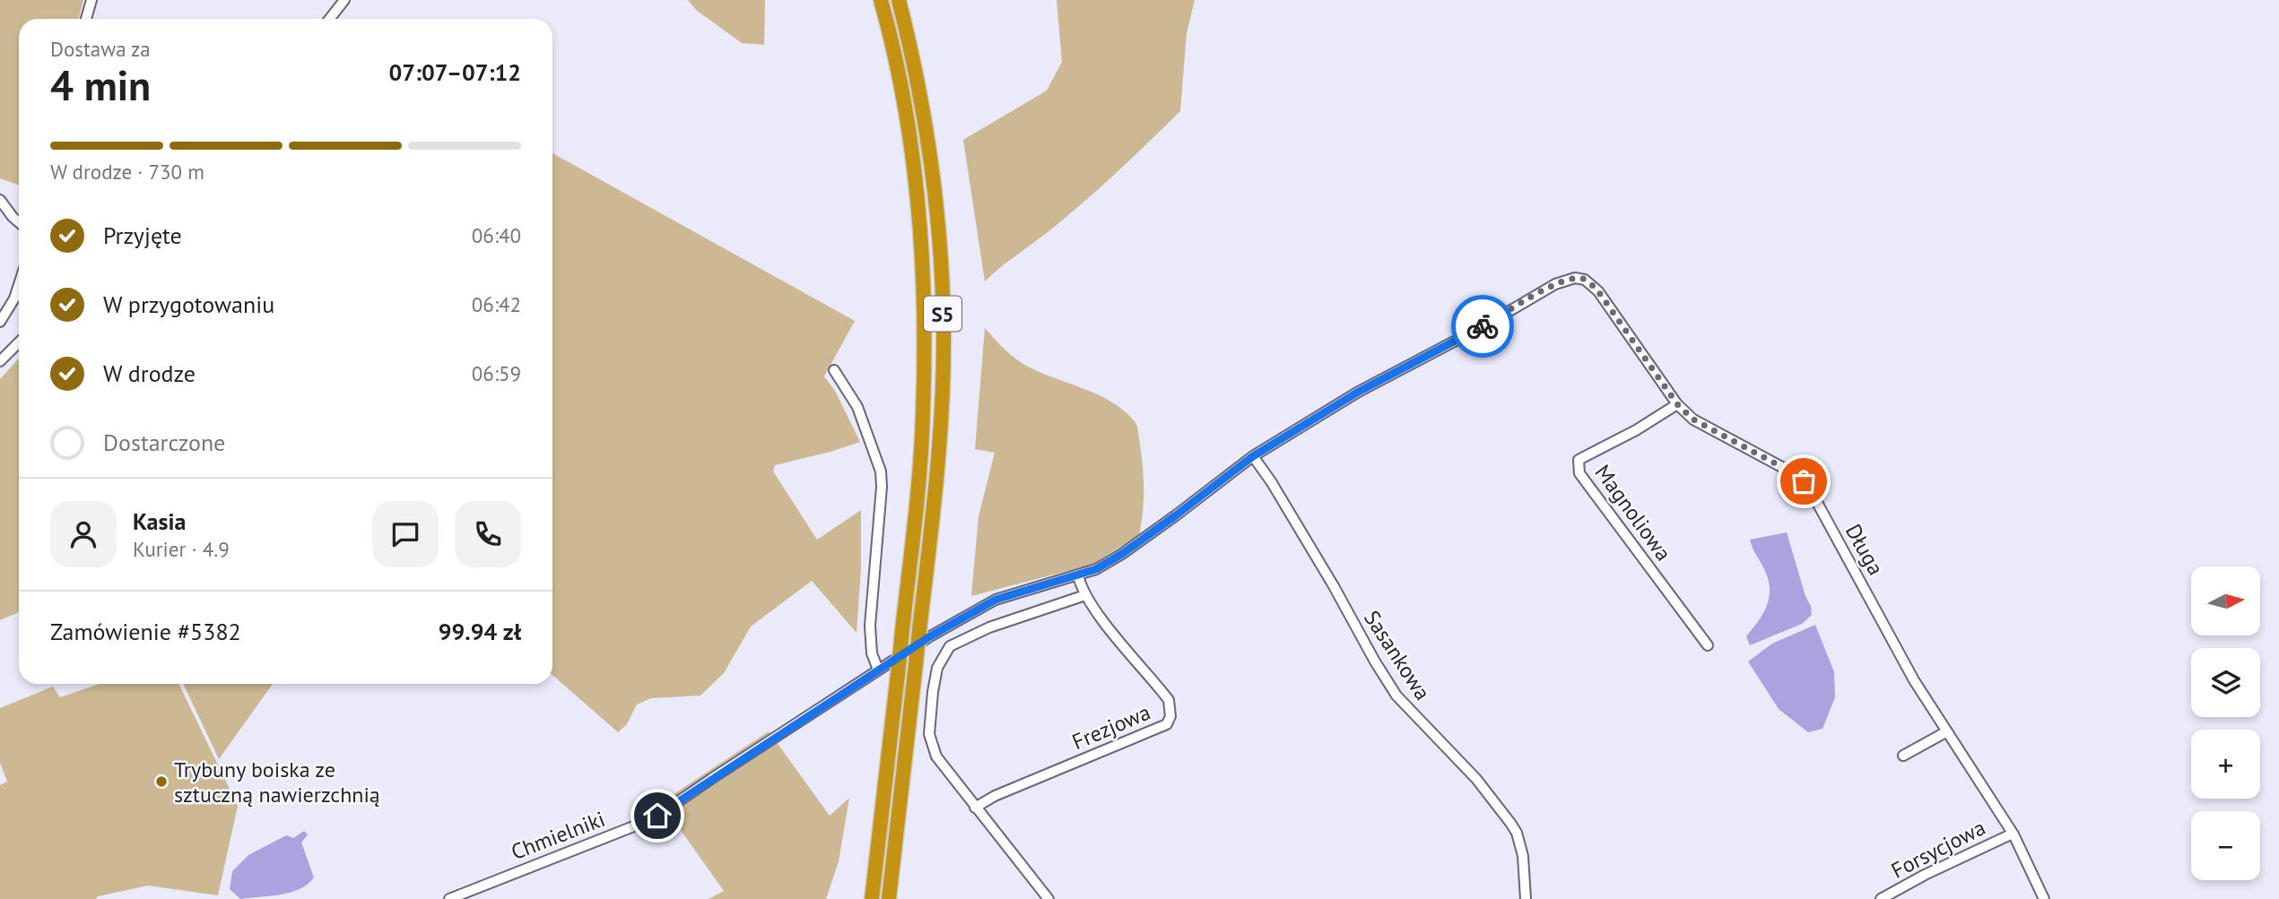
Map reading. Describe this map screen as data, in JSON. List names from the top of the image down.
{
  "streets": {
    "highway": ["S5"],
    "street": [
      "Magnoliowa",
      "Długa",
      "Sasankowa",
      "Frezjowa",
      "Chmielniki",
      "Forsycjowa"
    ]
  },
  "crossings": [
    ["Magnoliowa", "Długa"],
    ["Długa", "Sasankowa"],
    ["Długa", "Frezjowa"],
    ["Długa", "Chmielniki"],
    ["Długa", "Forsycjowa"]
  ],
  "places": ["Trybuny boiska ze sztuczną nawierzchnią"],
  "north": "right",
  "page": {
    "heading": ["4 min", "Dostawa za", "07:07–07:12"],
    "panel": [
      "Kasia",
      "Kurier · 4.9",
      "Zamówienie #5382",
      "99.94 zł"
    ],
    "bar": "W drodze · 730 m",
    "list": [
      ["Przyjęte", "06:40"],
      ["W przygotowaniu", "06:42"],
      ["W drodze", "06:59"],
      "Dostarczone"
    ],
    "map_buttons": ["+", "−"]
  }
}
